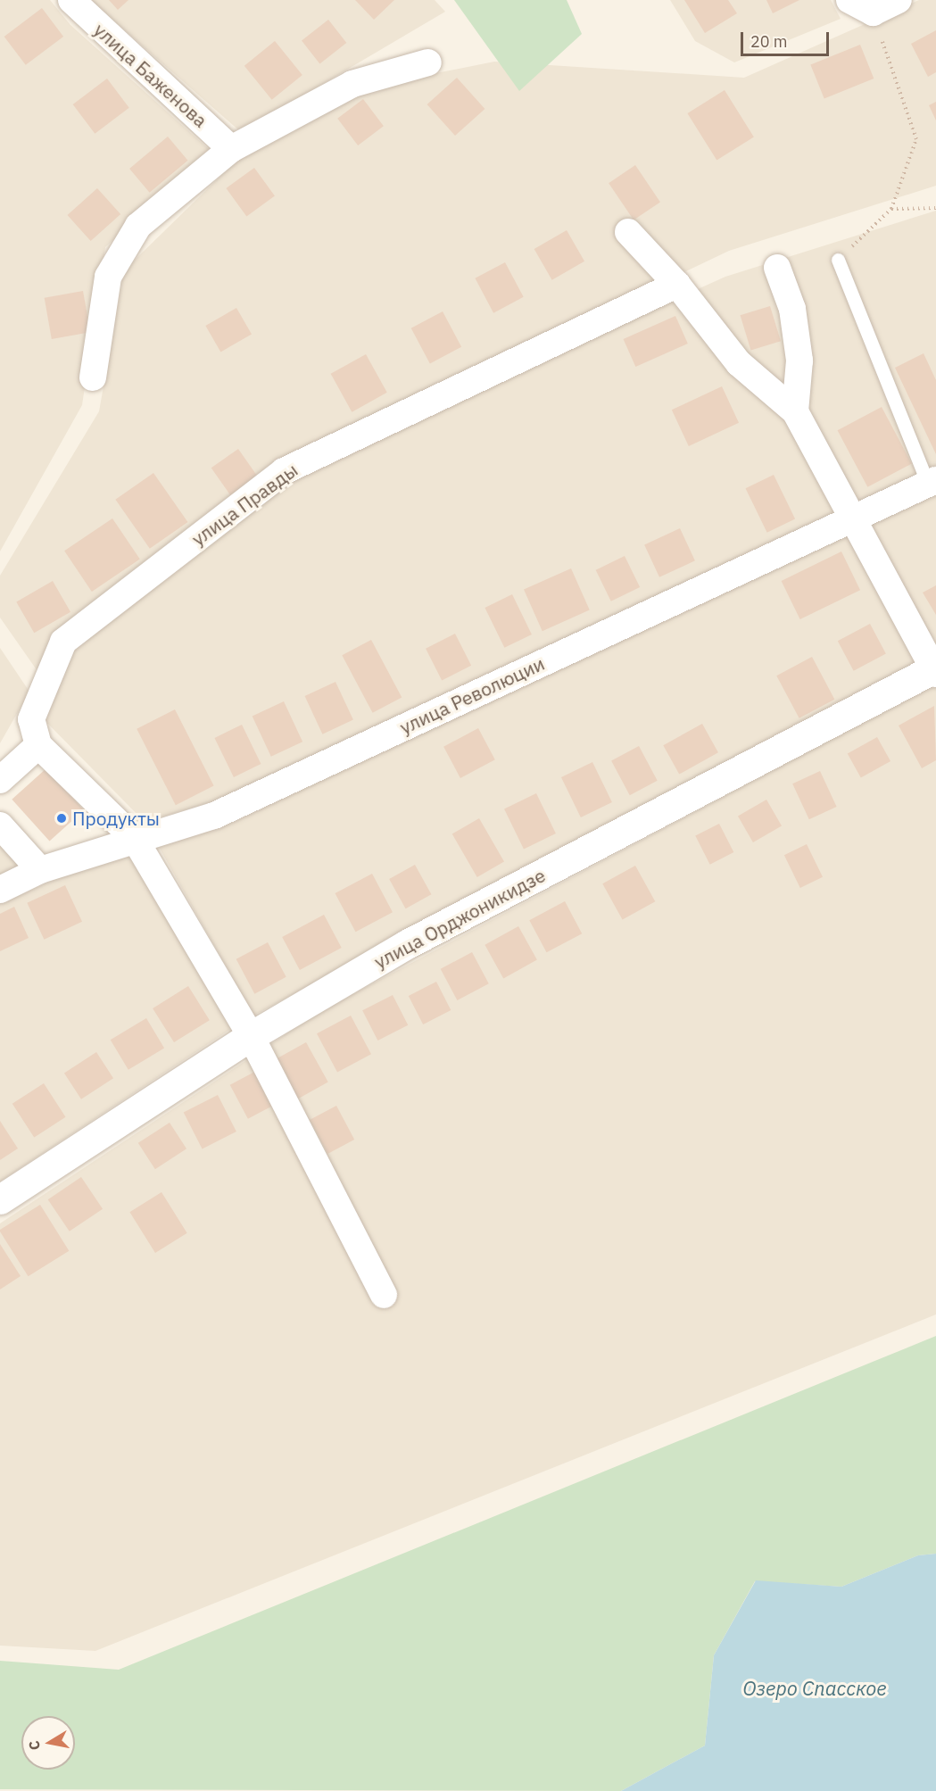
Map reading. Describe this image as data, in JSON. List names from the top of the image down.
{
  "streets": {
    "street": [
      "улица Баженова",
      "улица Правды",
      "улица Революции",
      "улица Орджоникидзе"
    ]
  },
  "water": ["Озеро Спасское"],
  "places": ["Продукты"],
  "scale_bar": "20 m",
  "north": "left"
}
